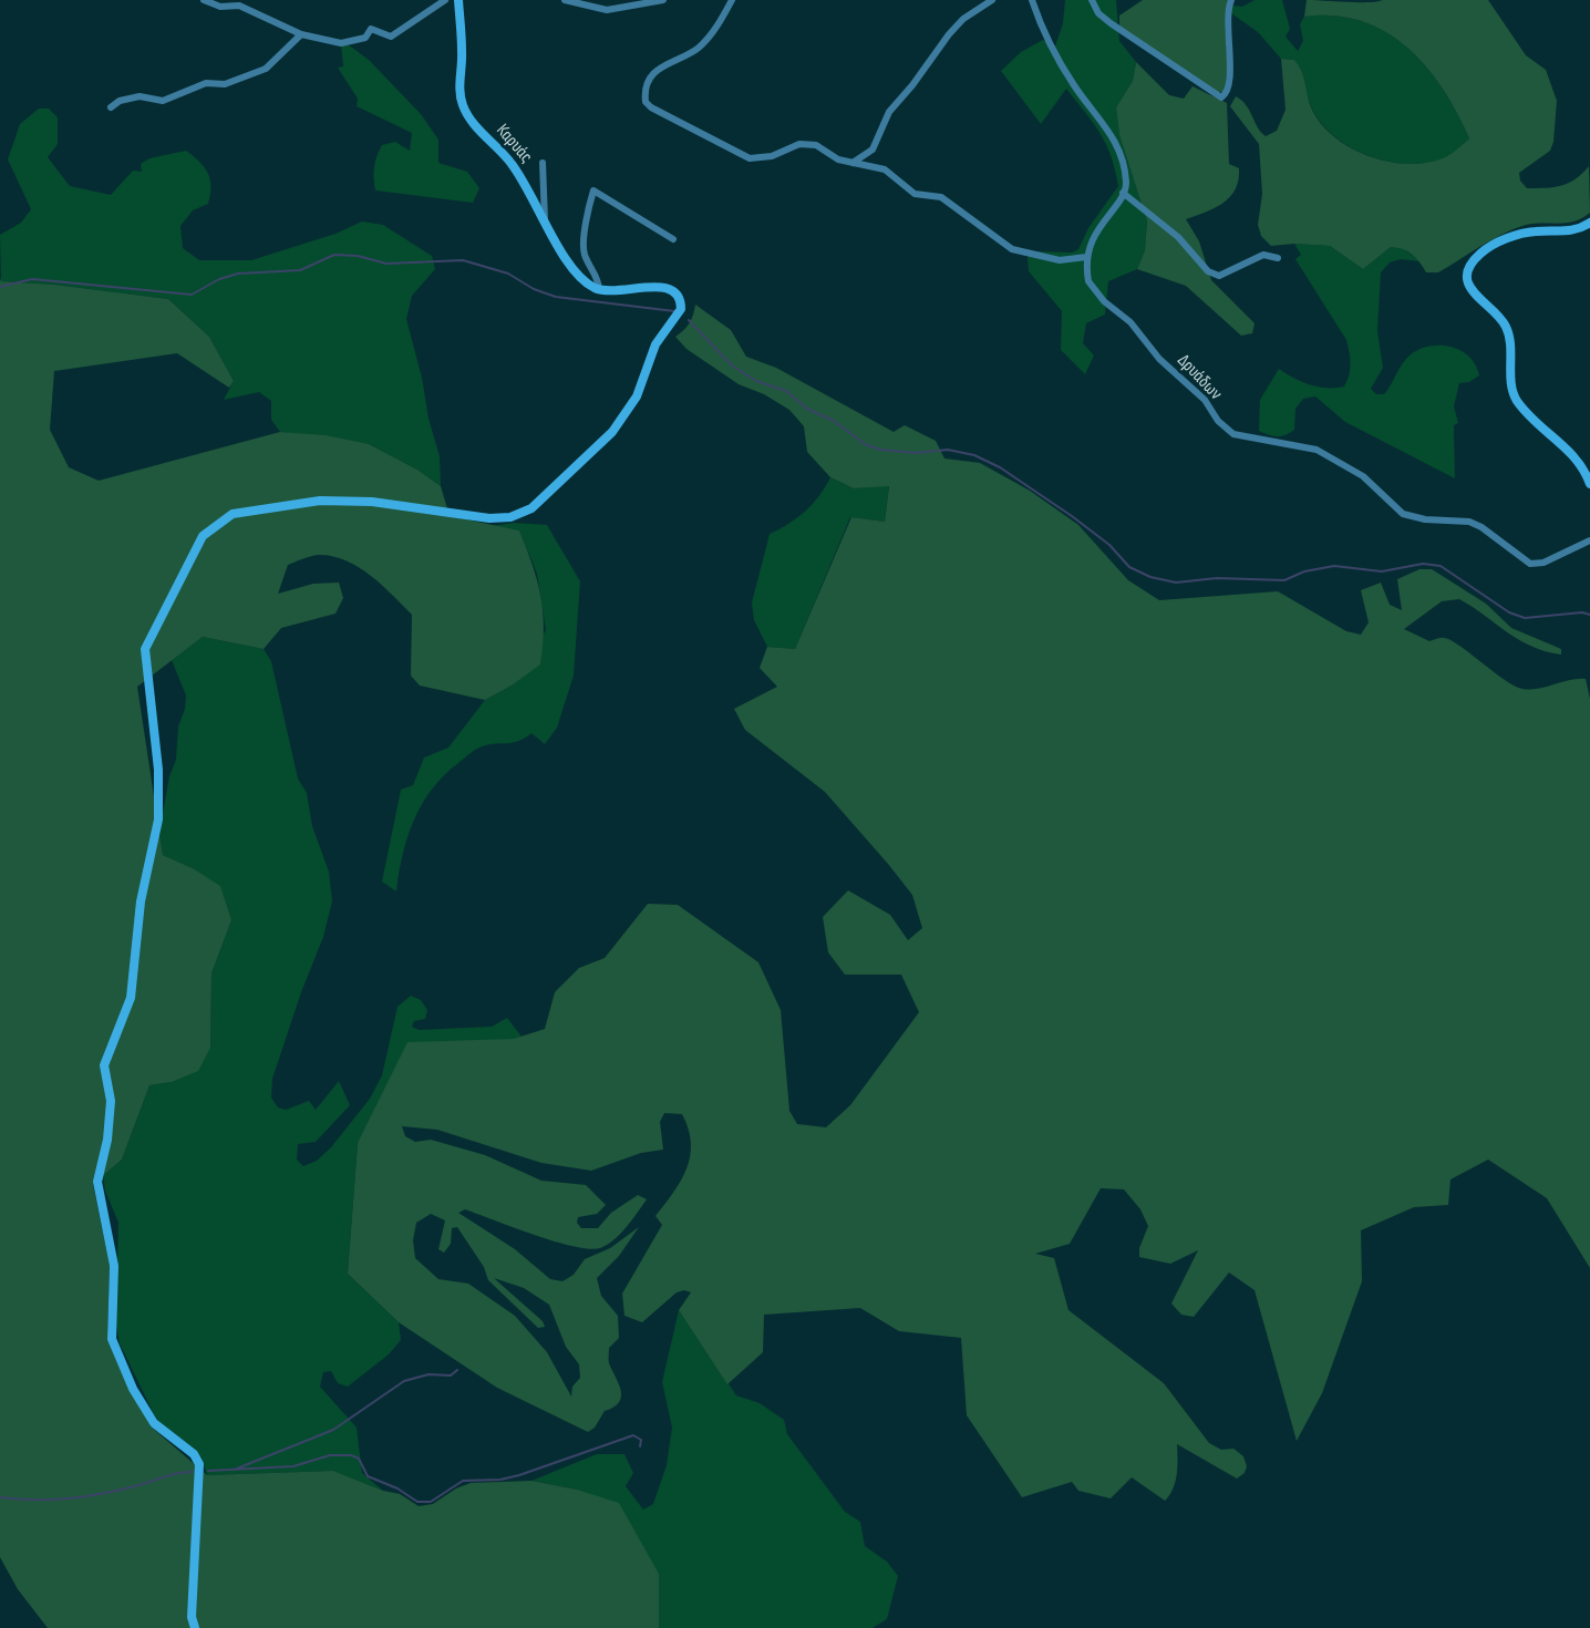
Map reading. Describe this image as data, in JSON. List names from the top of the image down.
{
  "streets": {
    "street": ["Καρυάς", "Δρυάδων"]
  }
}
